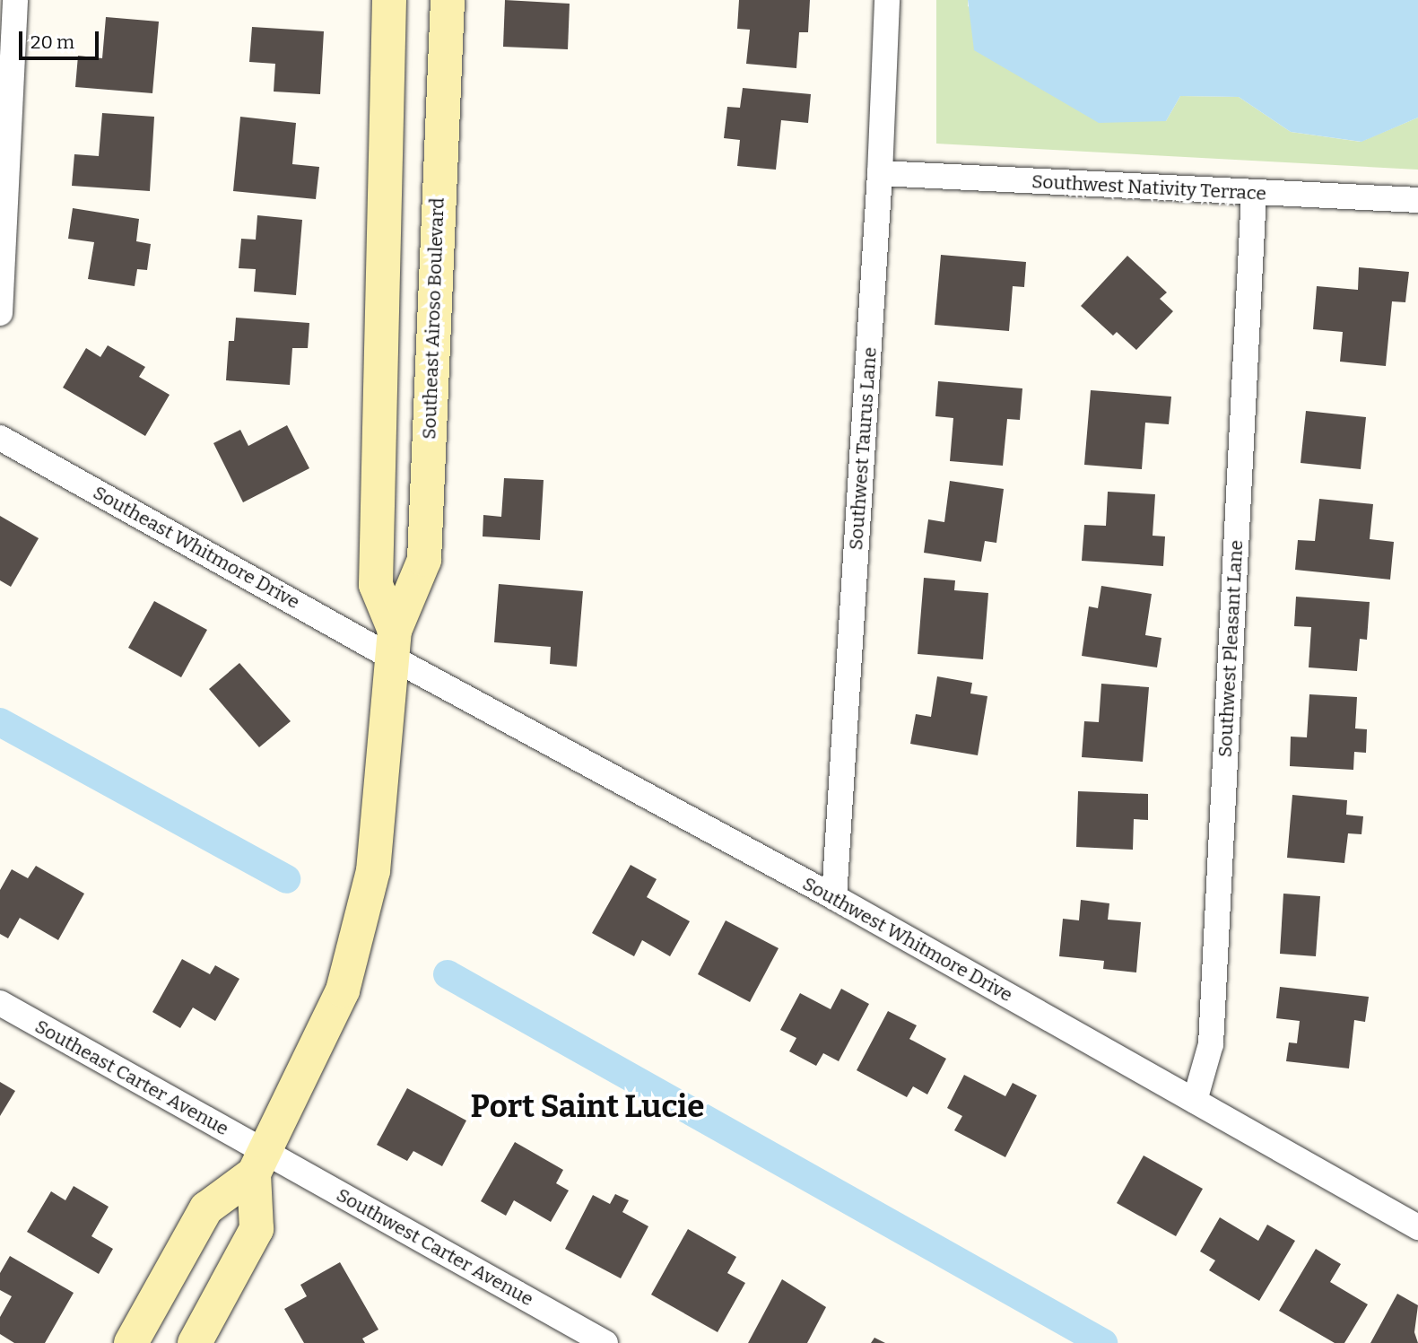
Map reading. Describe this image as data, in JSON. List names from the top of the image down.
{
  "streets": {
    "main road": ["Southeast Airoso Boulevard"],
    "street": [
      "Southwest Nativity Terrace",
      "Southwest Taurus Lane",
      "Southeast Whitmore Drive",
      "Southwest Pleasant Lane",
      "Southwest Whitmore Drive",
      "Southeast Carter Avenue",
      "Southwest Carter Avenue"
    ]
  },
  "crossings": [
    ["Southwest Nativity Terrace", "Southwest Taurus Lane"],
    ["Southwest Nativity Terrace", "Southwest Pleasant Lane"],
    ["Southeast Airoso Boulevard", "Southeast Whitmore Drive"],
    ["Southeast Airoso Boulevard", "Southwest Whitmore Drive"],
    ["Southeast Airoso Boulevard", "Southeast Carter Avenue"],
    ["Southeast Airoso Boulevard", "Southwest Carter Avenue"],
    ["Southwest Taurus Lane", "Southwest Whitmore Drive"],
    ["Southeast Whitmore Drive", "Southwest Whitmore Drive"],
    ["Southwest Pleasant Lane", "Southwest Whitmore Drive"],
    ["Southeast Carter Avenue", "Southwest Carter Avenue"]
  ],
  "districts": ["Port Saint Lucie"],
  "scale_bar": "20 m"
}
